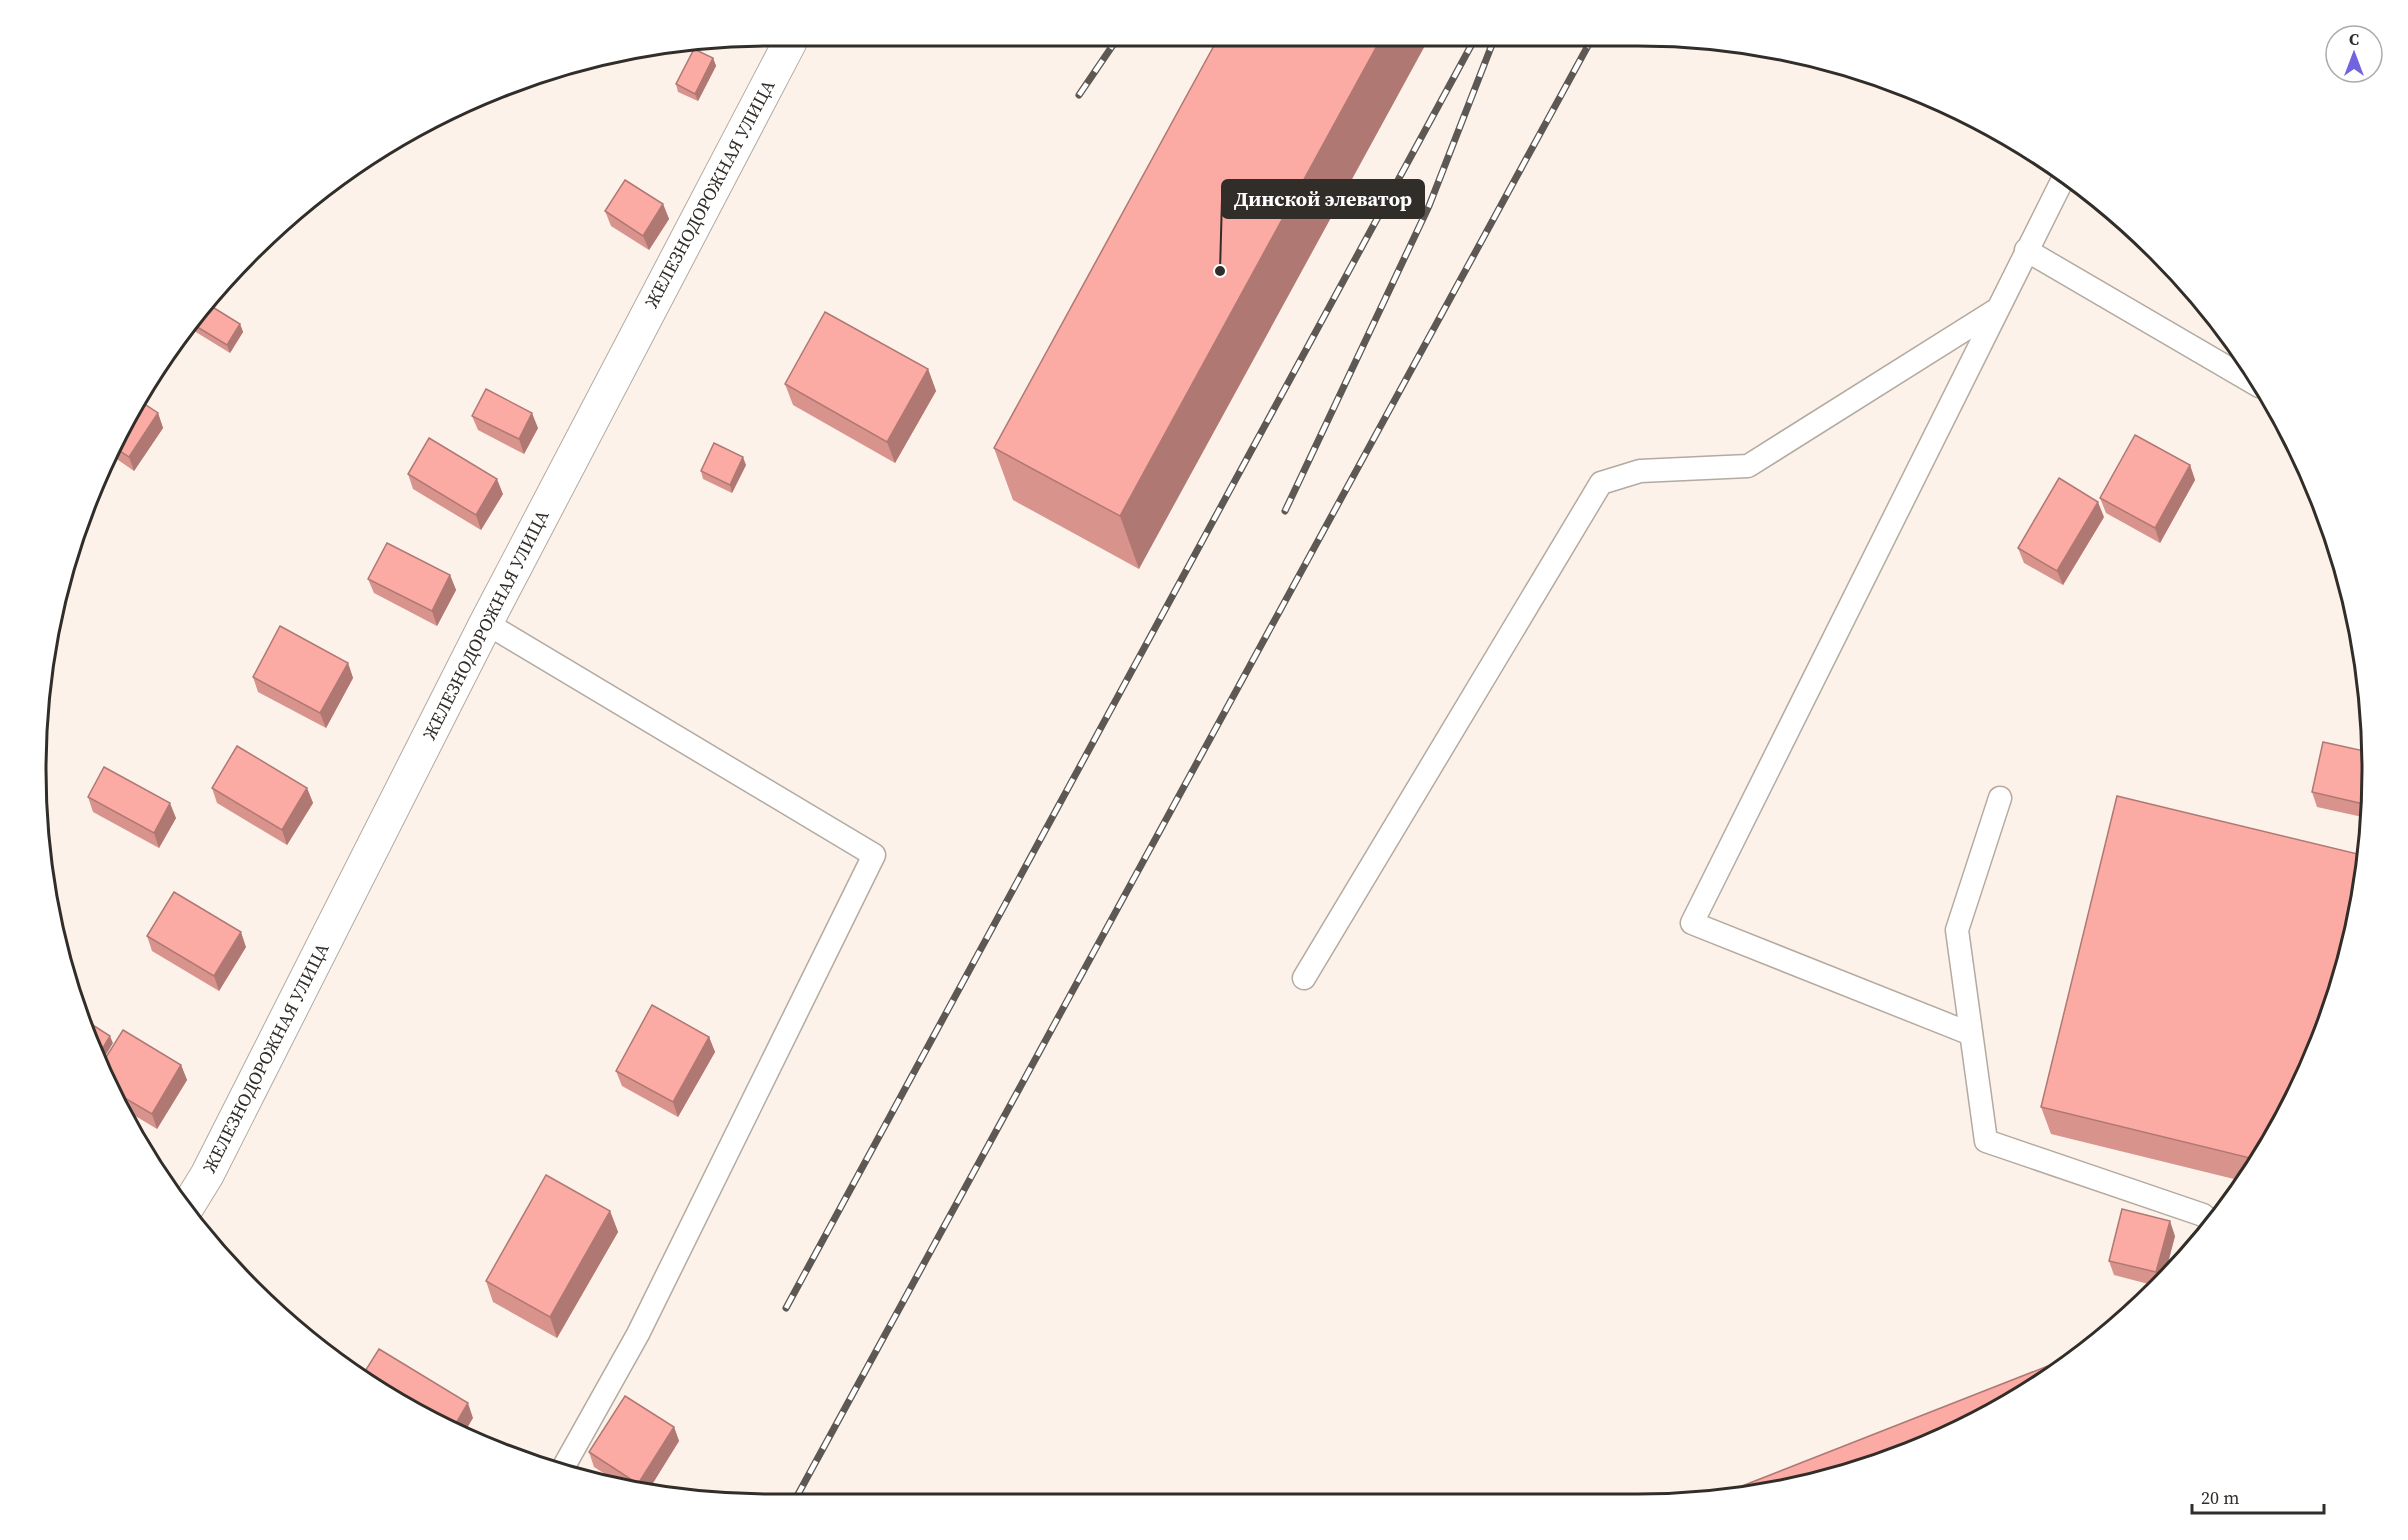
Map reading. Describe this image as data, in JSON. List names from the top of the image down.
{
  "streets": {
    "street": ["ЖЕЛЕЗНОДОРОЖНАЯ УЛИЦА"]
  },
  "places": ["Динской элеватор"],
  "scale_bar": "20 m",
  "north": "top"
}
